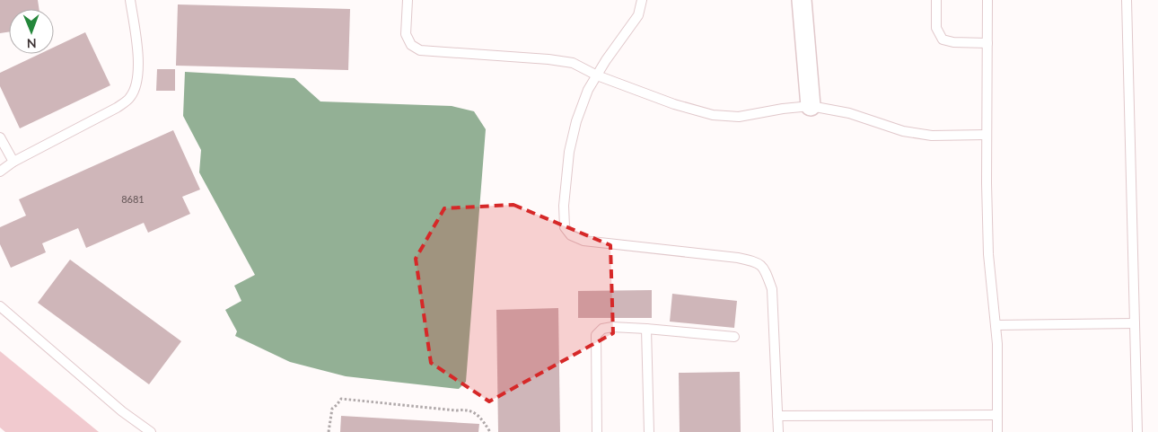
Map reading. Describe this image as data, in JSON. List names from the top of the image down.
{
  "house_numbers": ["8681"],
  "north": "bottom"
}
